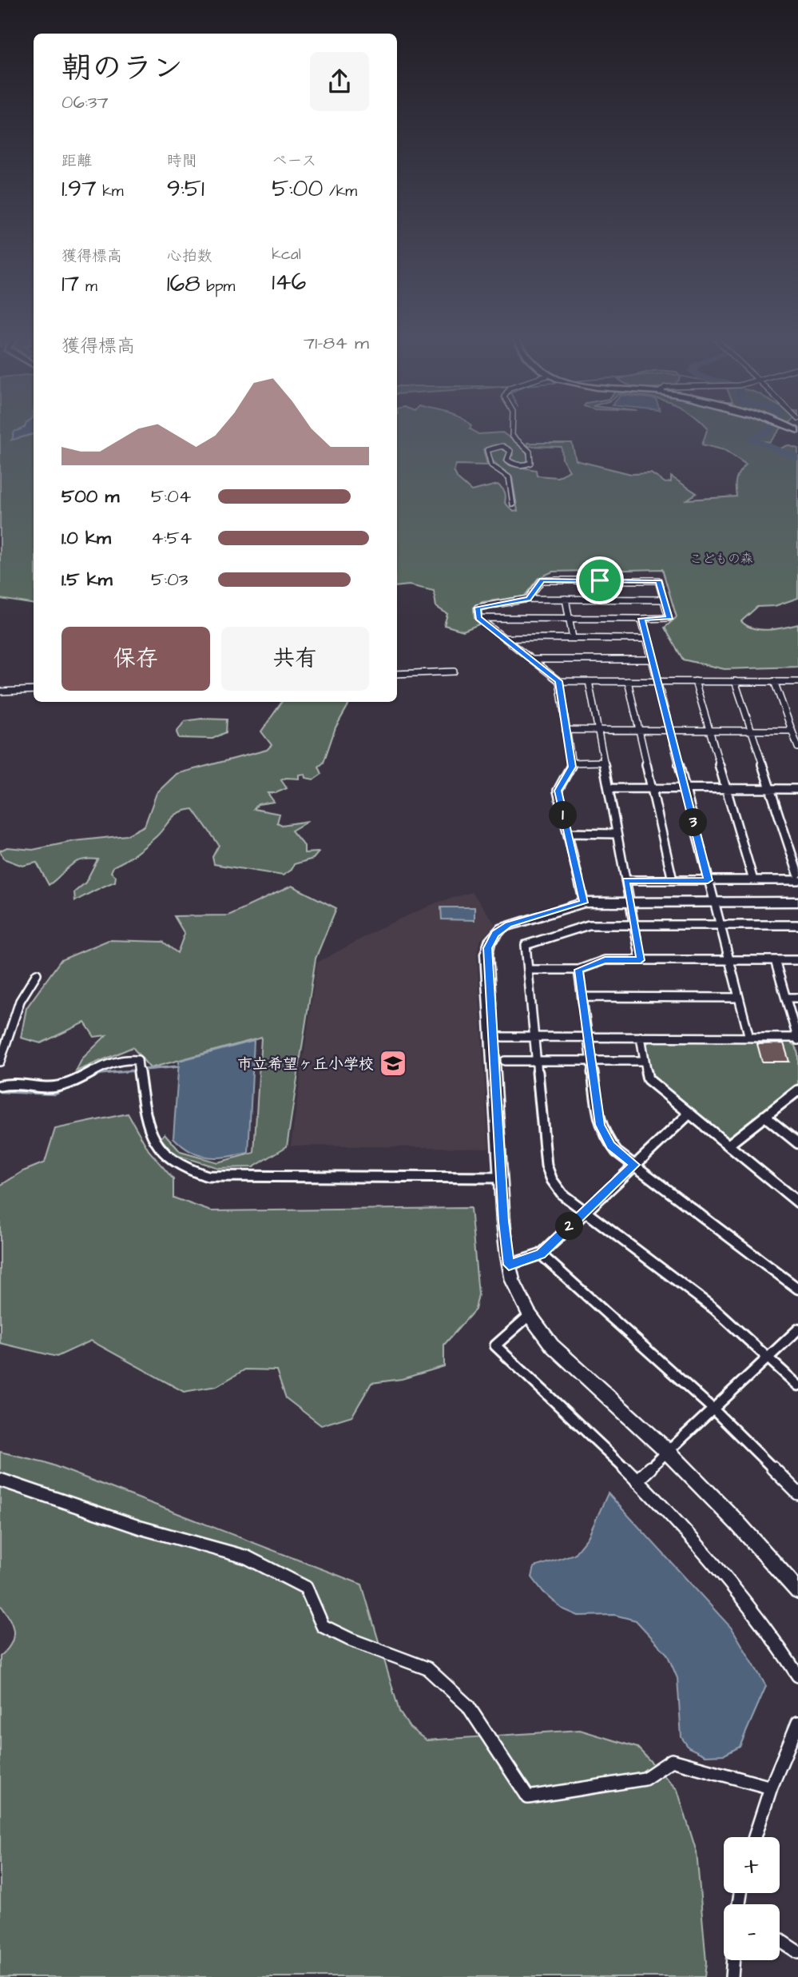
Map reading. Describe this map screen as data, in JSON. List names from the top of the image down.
{
  "parks": ["こどもの森"],
  "places": {
    "school or university": ["市立希望ヶ丘小学校"]
  },
  "page": {
    "heading": ["朝のラン", "06:37"],
    "stats": [
      ["距離", "1.97 km"],
      ["時間", "9:51"],
      ["ペース", "5:00 /km"],
      ["獲得標高", "17 m"],
      ["心拍数", "168 bpm"],
      ["kcal", "146"]
    ],
    "chart": ["獲得標高", "71–84 m"],
    "list": [
      {
        "name": "500 m",
        "note": "5:04"
      },
      {
        "name": "1.0 km",
        "note": "4:54"
      },
      {
        "name": "1.5 km",
        "note": "5:03"
      }
    ],
    "buttons": ["保存", "共有"],
    "pins": ["1", "3", "2"],
    "map_buttons": ["+", "−"]
  }
}
